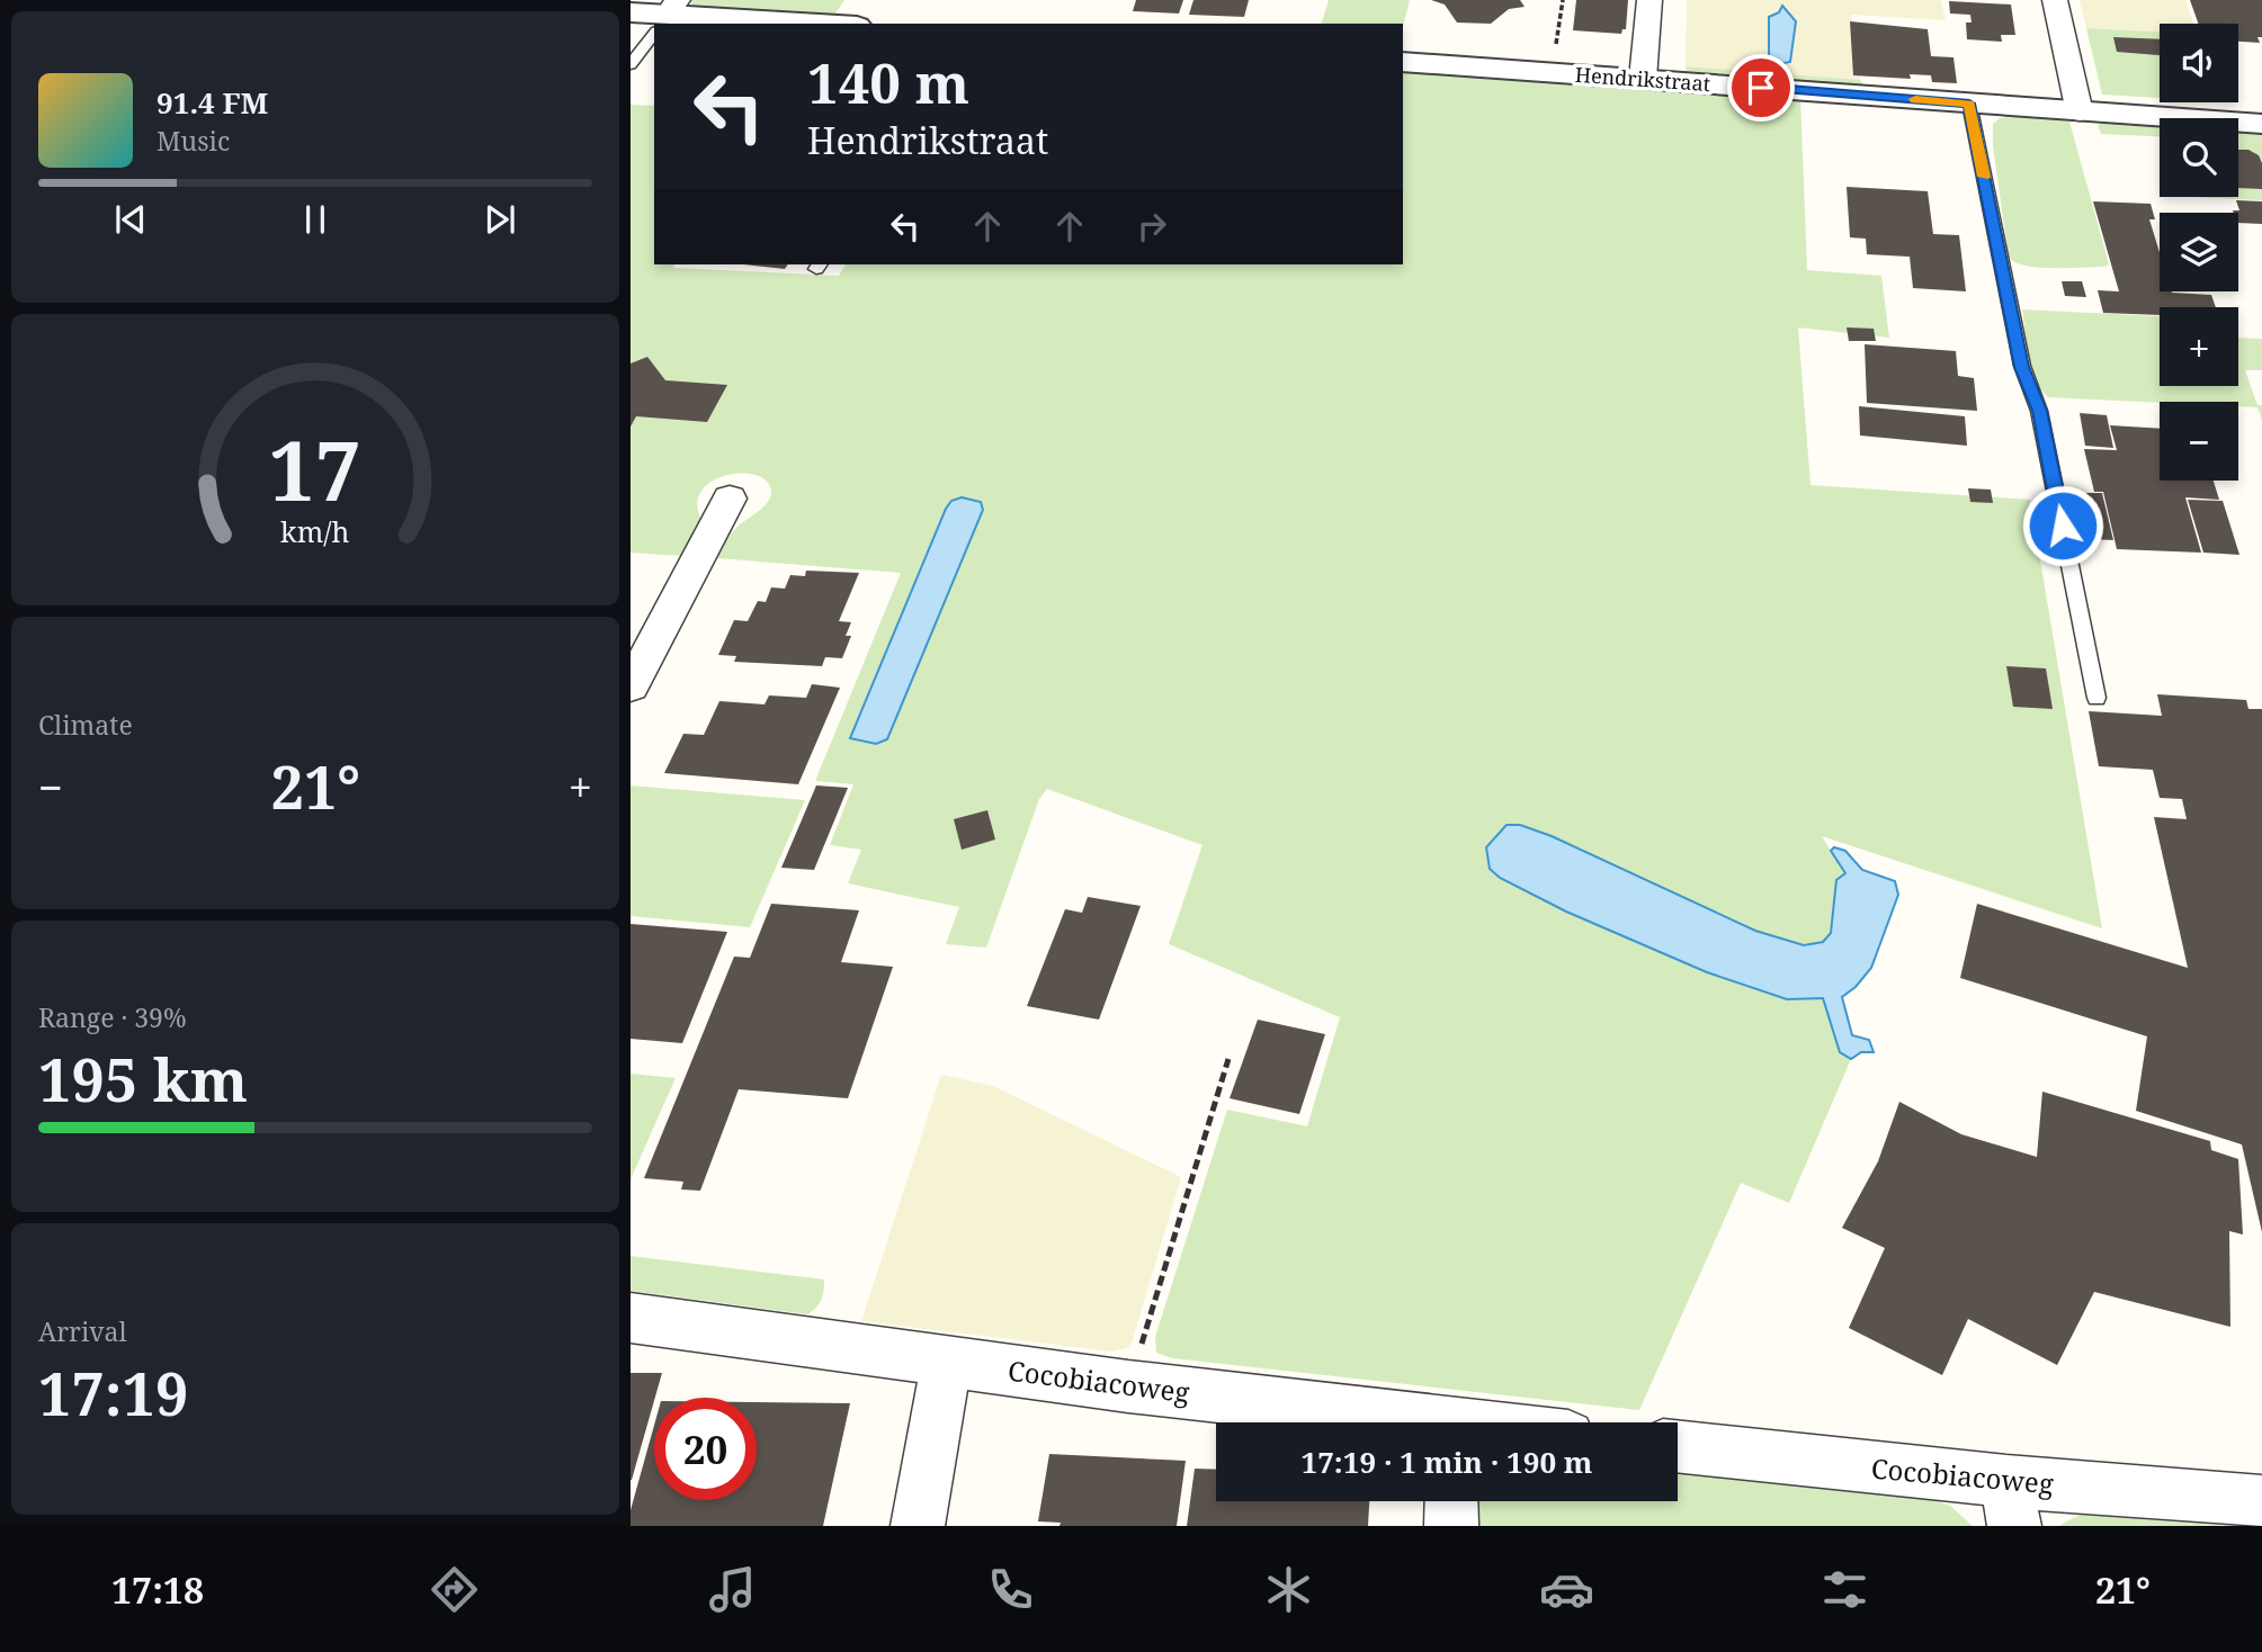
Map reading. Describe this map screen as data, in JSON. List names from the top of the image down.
{
  "streets": {
    "street": ["Hendrikstraat", "Cocobiacoweg"]
  },
  "page": {
    "map_buttons": ["+", "−"],
    "turn": ["140 m", "Hendrikstraat"],
    "song": ["91.4 FM", "Music"],
    "tile": [
      "Climate",
      ["Range · 39%", "195 km"],
      ["Arrival", "17:19"]
    ],
    "heat": ["−", "21°", "+"],
    "limit": "20",
    "trip": "17:19 · 1 min · 190 m",
    "tabs": ["17:18", "21°"],
    "gauge": ["17", "km/h"]
  }
}
